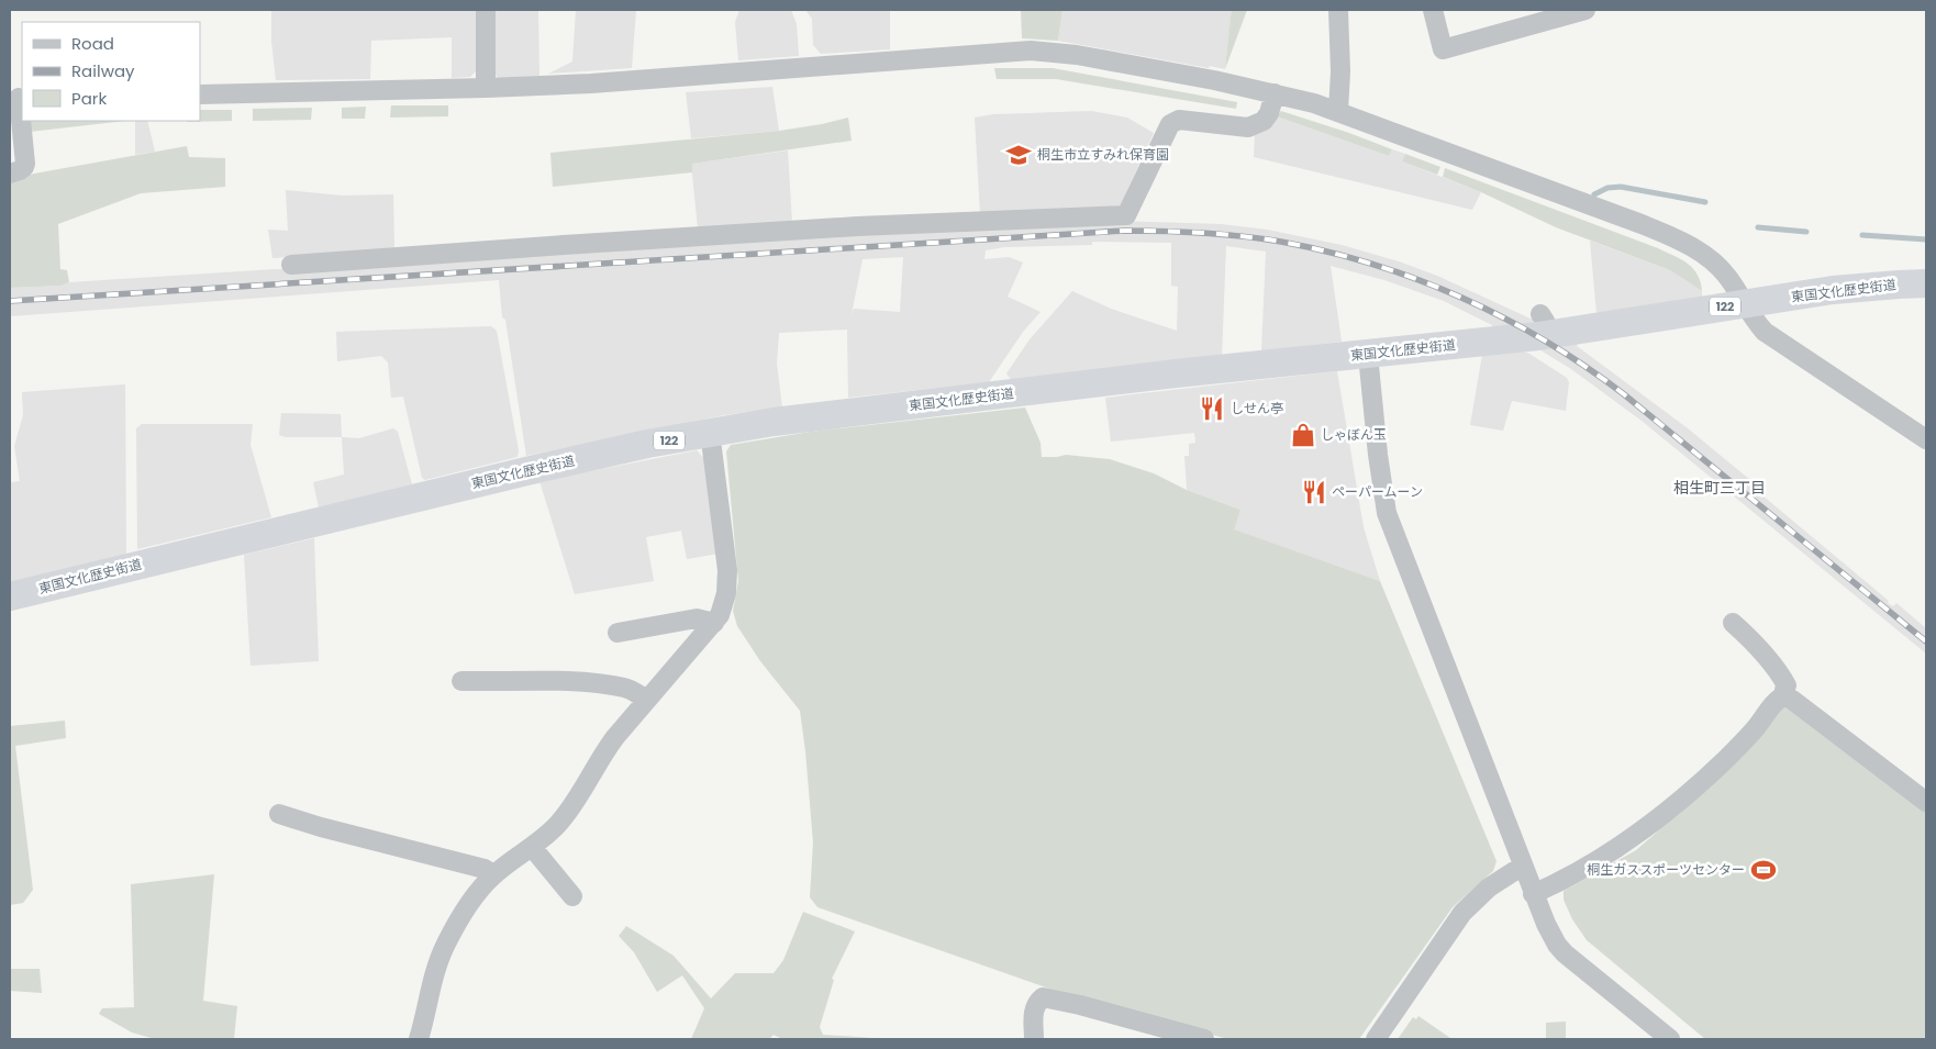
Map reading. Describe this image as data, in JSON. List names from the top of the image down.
{
  "streets": {
    "highway": ["東国文化歴史街道", "122"]
  },
  "districts": ["相生町三丁目"],
  "places": {
    "school or university": ["桐生市立すみれ保育園"],
    "restaurant": ["しせん亭", "ペーパームーン"],
    "shop": ["しゃぼん玉"],
    "sports": ["桐生ガススポーツセンター"]
  },
  "legend": ["Road", "Railway", "Park"]
}
